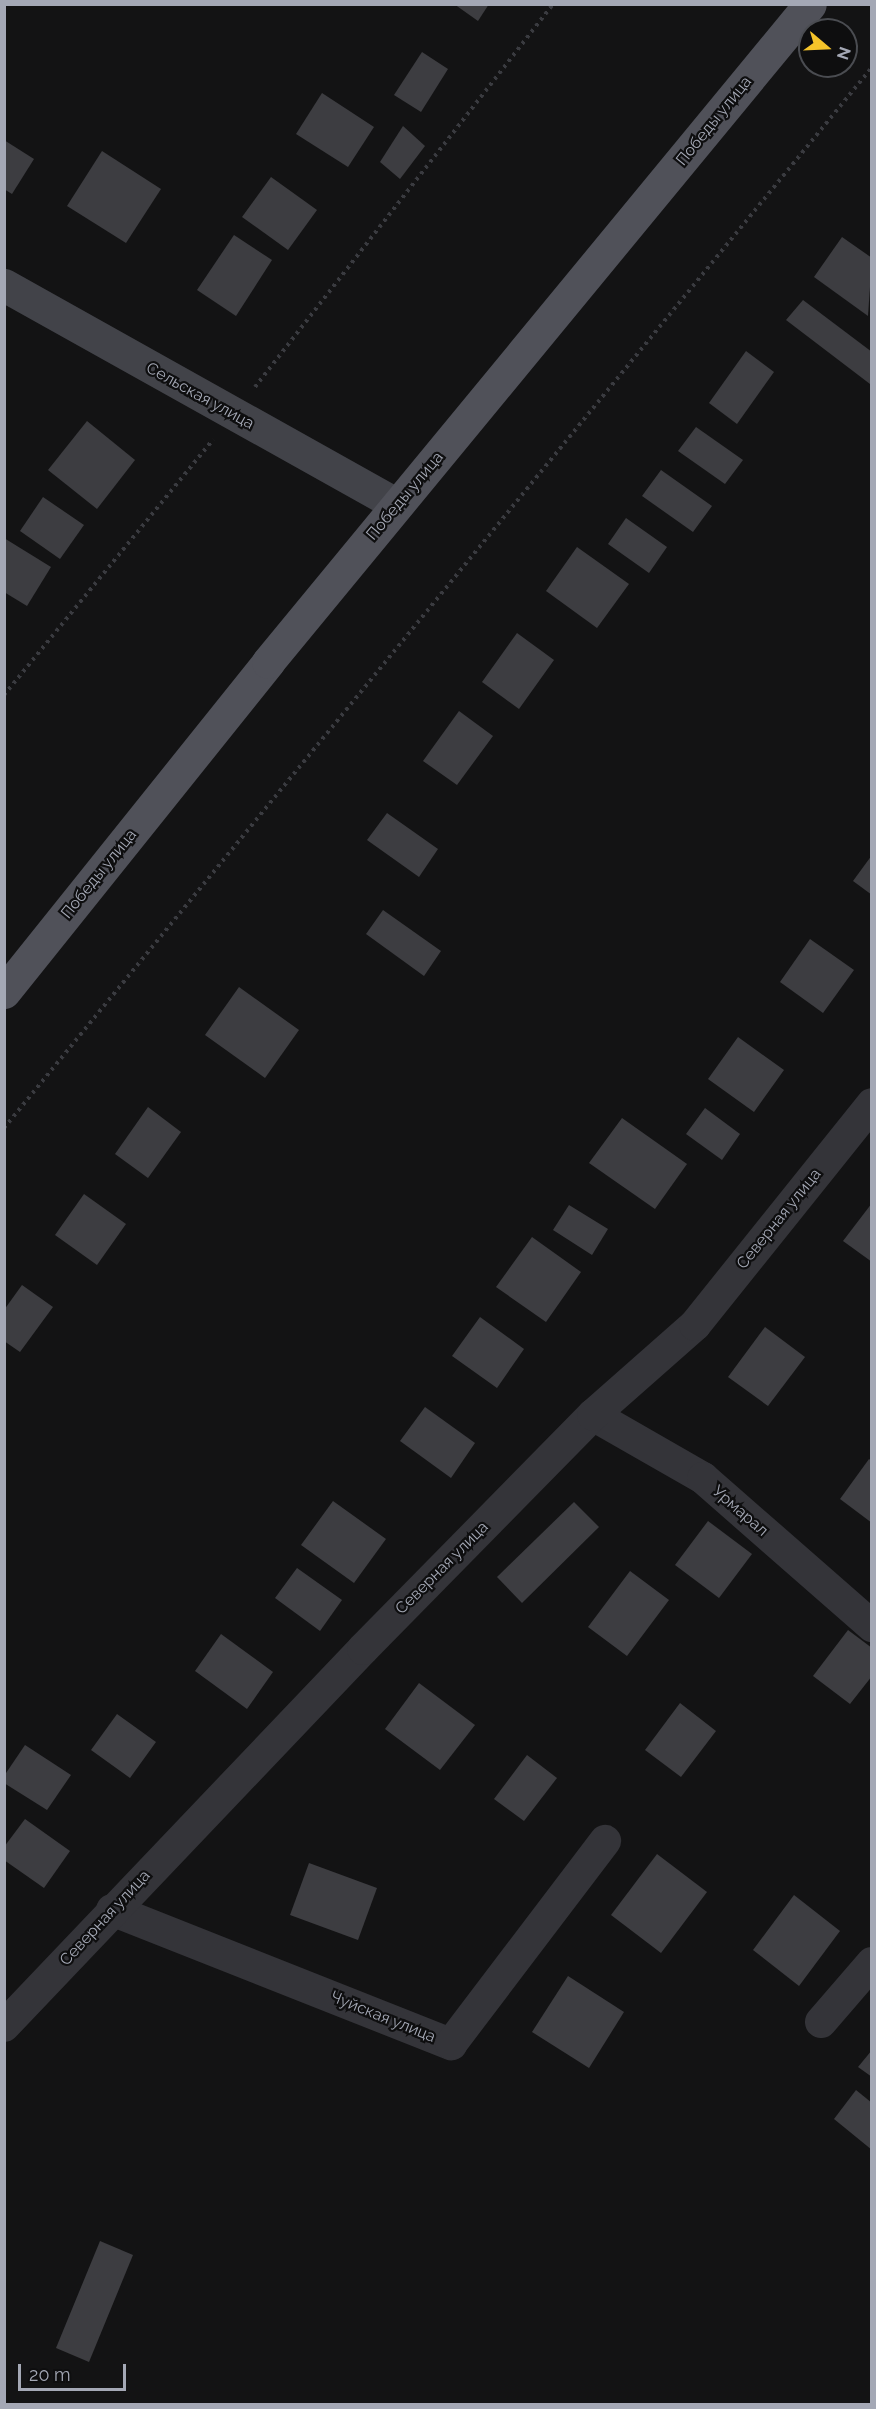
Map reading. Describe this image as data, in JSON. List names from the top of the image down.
{
  "streets": {
    "main road": ["Победы улица", "Сельская улица"],
    "street": ["Северная улица", "Урмарал", "Чуйская улица"]
  },
  "crossings": [
    ["Победы улица", "Сельская улица"],
    ["Северная улица", "Урмарал"],
    ["Северная улица", "Чуйская улица"]
  ],
  "scale_bar": "20 m",
  "north": "right"
}
